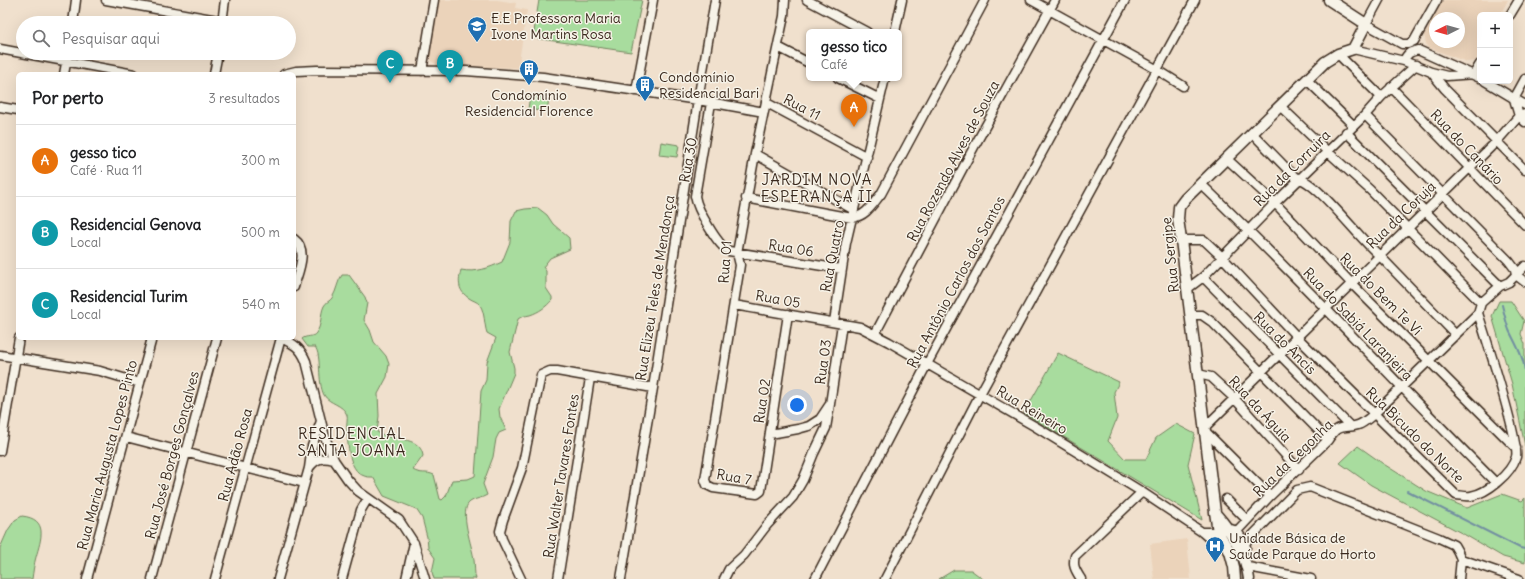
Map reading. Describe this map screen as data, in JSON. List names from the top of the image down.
{
  "streets": {
    "street": [
      "Rua 11",
      "Rua do Canário",
      "Rua 30",
      "Rua Rozendo Alves de Souza",
      "Rua da Corruira",
      "Rua da Coruja",
      "Rua 06",
      "Rua Sergipe",
      "Rua Quatro",
      "Rua 01",
      "Rua Antônio Carlos dos Santos",
      "Rua Elizeu Teles de Mendonça",
      "Rua do Bem Te Vi",
      "Rua 05",
      "Rua do Sabiá Laranjeira",
      "Rua do Ancis",
      "Rua 03",
      "Rua 02",
      "Rua da Águia",
      "Rua Reineiro",
      "Rua Bicudo do Norte",
      "Rua Maria Augusta Lopes Pinto",
      "Rua José Borges Gonçalves",
      "Rua Adão Rosa",
      "Rua da Cegonha",
      "Rua Walter Tavares Fontes",
      "Rua 7"
    ]
  },
  "crossings": [
    ["Rua 11", "Rua 30"],
    ["Rua 11", "Rua Quatro"],
    ["Rua 11", "Rua 01"],
    ["Rua 11", "Rua Elizeu Teles de Mendonça"],
    ["Rua do Canário", "Rua da Corruira"],
    ["Rua do Canário", "Rua da Coruja"],
    ["Rua 30", "Rua 06"],
    ["Rua 30", "Rua 01"],
    ["Rua Rozendo Alves de Souza", "Rua Reineiro"],
    ["Rua da Corruira", "Rua Sergipe"],
    ["Rua da Corruira", "Rua do Bem Te Vi"],
    ["Rua da Corruira", "Rua do Sabiá Laranjeira"],
    ["Rua da Corruira", "Rua do Ancis"],
    ["Rua da Corruira", "Rua Bicudo do Norte"],
    ["Rua da Coruja", "Rua do Bem Te Vi"],
    ["Rua da Coruja", "Rua do Sabiá Laranjeira"],
    ["Rua da Coruja", "Rua do Ancis"],
    ["Rua da Coruja", "Rua Bicudo do Norte"],
    ["Rua 06", "Rua Quatro"],
    ["Rua 06", "Rua 01"],
    ["Rua Sergipe", "Rua do Bem Te Vi"],
    ["Rua Sergipe", "Rua do Sabiá Laranjeira"],
    ["Rua Sergipe", "Rua da Águia"],
    ["Rua Sergipe", "Rua da Cegonha"],
    ["Rua Quatro", "Rua 05"],
    ["Rua Quatro", "Rua 03"],
    ["Rua Quatro", "Rua Reineiro"],
    ["Rua 01", "Rua 05"],
    ["Rua 01", "Rua 7"],
    ["Rua Antônio Carlos dos Santos", "Rua Reineiro"],
    ["Rua do Bem Te Vi", "Rua Bicudo do Norte"],
    ["Rua do Bem Te Vi", "Rua da Cegonha"],
    ["Rua 05", "Rua 03"],
    ["Rua 05", "Rua 02"],
    ["Rua 05", "Rua Reineiro"],
    ["Rua do Sabiá Laranjeira", "Rua Bicudo do Norte"],
    ["Rua do Sabiá Laranjeira", "Rua da Cegonha"],
    ["Rua do Ancis", "Rua da Cegonha"],
    ["Rua 03", "Rua 02"],
    ["Rua 03", "Rua Reineiro"],
    ["Rua 02", "Rua 7"],
    ["Rua da Águia", "Rua da Cegonha"],
    ["Rua Bicudo do Norte", "Rua da Cegonha"]
  ],
  "districts": ["JARDIM NOVA ESPERANÇA II", "RESIDENCIAL SANTA JOANA"],
  "places": {
    "school or university": ["E.E Professora Maria Ivone Martins Rosa"],
    "building": ["Condomínio Residencial Florence", "Condomínio Residencial Bari"],
    "hospital": ["Unidade Básica de Saúde Parque do Horto"]
  },
  "north": "left",
  "page": {
    "map_buttons": ["+", "−"],
    "search": "Pesquisar aqui",
    "popup": ["gesso tico", "Café"],
    "pins": ["B", "C", "A"],
    "heading": ["Por perto", "3 resultados"],
    "list": [
      {
        "mark": "A",
        "name": "gesso tico",
        "note": "Café · Rua 11",
        "value": "300 m"
      },
      {
        "mark": "B",
        "name": "Residencial Genova",
        "note": "Local",
        "value": "500 m"
      },
      {
        "mark": "C",
        "name": "Residencial Turim",
        "note": "Local",
        "value": "540 m"
      }
    ]
  }
}
